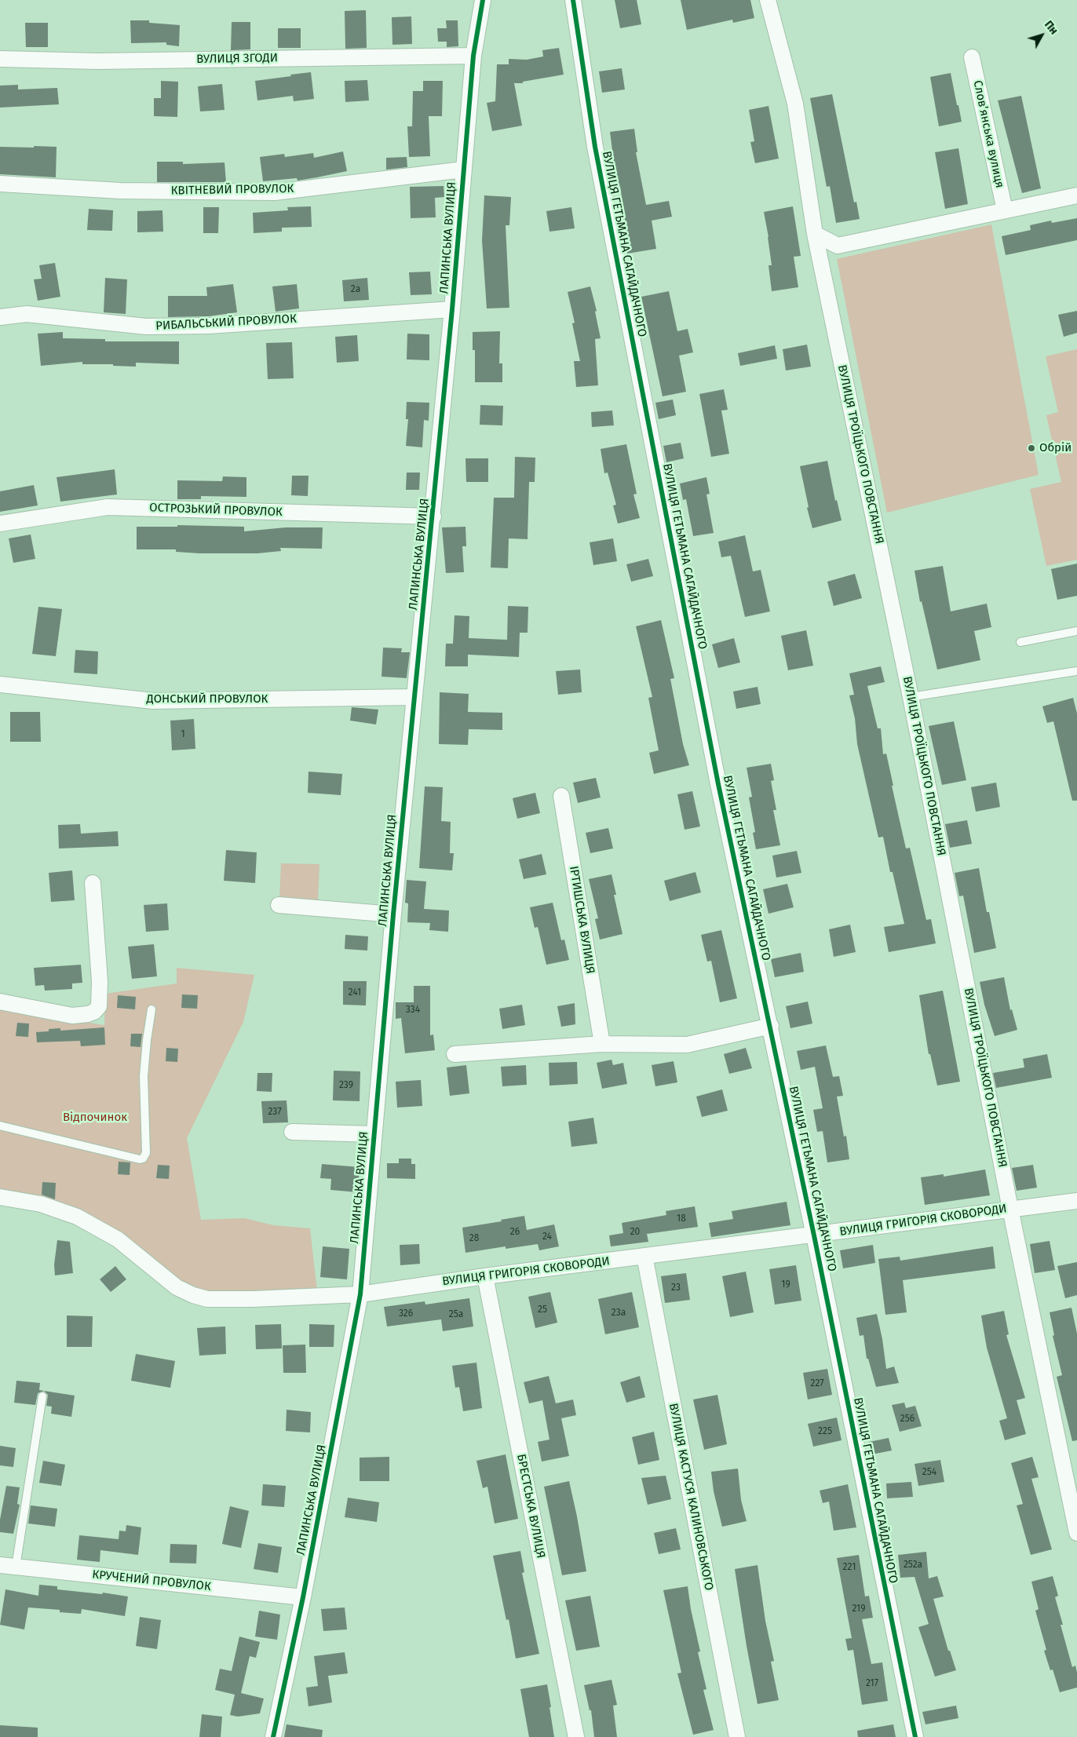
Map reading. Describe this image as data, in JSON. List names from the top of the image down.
{
  "streets": {
    "street": [
      "ВУЛИЦЯ ЗГОДИ",
      "Словʼянська вулиця",
      "КВІТНЕВИЙ ПРОВУЛОК",
      "ЛАПИНСЬКА ВУЛИЦЯ",
      "ВУЛИЦЯ ГЕТЬМАНА САГАЙДАЧНОГО",
      "РИБАЛЬСЬКИЙ ПРОВУЛОК",
      "ВУЛИЦЯ ТРОЇЦЬКОГО ПОВСТАННЯ",
      "ОСТРОЗЬКИЙ ПРОВУЛОК",
      "ДОНСЬКИЙ ПРОВУЛОК",
      "ІРТИШСЬКА ВУЛИЦЯ",
      "ВУЛИЦЯ ГРИГОРІЯ СКОВОРОДИ",
      "ВУЛИЦЯ КАСТУСЯ КАЛИНОВСЬКОГО",
      "БРЕСТСЬКА ВУЛИЦЯ",
      "КРУЧЕНИЙ ПРОВУЛОК"
    ]
  },
  "crossings": [
    ["ВУЛИЦЯ ЗГОДИ", "ЛАПИНСЬКА ВУЛИЦЯ"],
    ["КВІТНЕВИЙ ПРОВУЛОК", "ЛАПИНСЬКА ВУЛИЦЯ"],
    ["ЛАПИНСЬКА ВУЛИЦЯ", "РИБАЛЬСЬКИЙ ПРОВУЛОК"],
    ["ЛАПИНСЬКА ВУЛИЦЯ", "ОСТРОЗЬКИЙ ПРОВУЛОК"],
    ["ЛАПИНСЬКА ВУЛИЦЯ", "ДОНСЬКИЙ ПРОВУЛОК"],
    ["ЛАПИНСЬКА ВУЛИЦЯ", "ВУЛИЦЯ ГРИГОРІЯ СКОВОРОДИ"],
    ["ЛАПИНСЬКА ВУЛИЦЯ", "КРУЧЕНИЙ ПРОВУЛОК"],
    ["ВУЛИЦЯ ГЕТЬМАНА САГАЙДАЧНОГО", "ВУЛИЦЯ ГРИГОРІЯ СКОВОРОДИ"],
    ["ВУЛИЦЯ ТРОЇЦЬКОГО ПОВСТАННЯ", "ВУЛИЦЯ ГРИГОРІЯ СКОВОРОДИ"],
    ["ВУЛИЦЯ ГРИГОРІЯ СКОВОРОДИ", "ВУЛИЦЯ КАСТУСЯ КАЛИНОВСЬКОГО"],
    ["ВУЛИЦЯ ГРИГОРІЯ СКОВОРОДИ", "БРЕСТСЬКА ВУЛИЦЯ"]
  ],
  "parks": ["Відпочинок"],
  "places": ["Обрій"],
  "house_numbers": [
    "2а",
    "1",
    "241",
    "334",
    "239",
    "237",
    "18",
    "26",
    "20",
    "24",
    "28",
    "19",
    "23",
    "25",
    "23а",
    "326",
    "25а",
    "227",
    "256",
    "225",
    "254",
    "252а",
    "221",
    "219",
    "217"
  ],
  "north": "top right"
}
